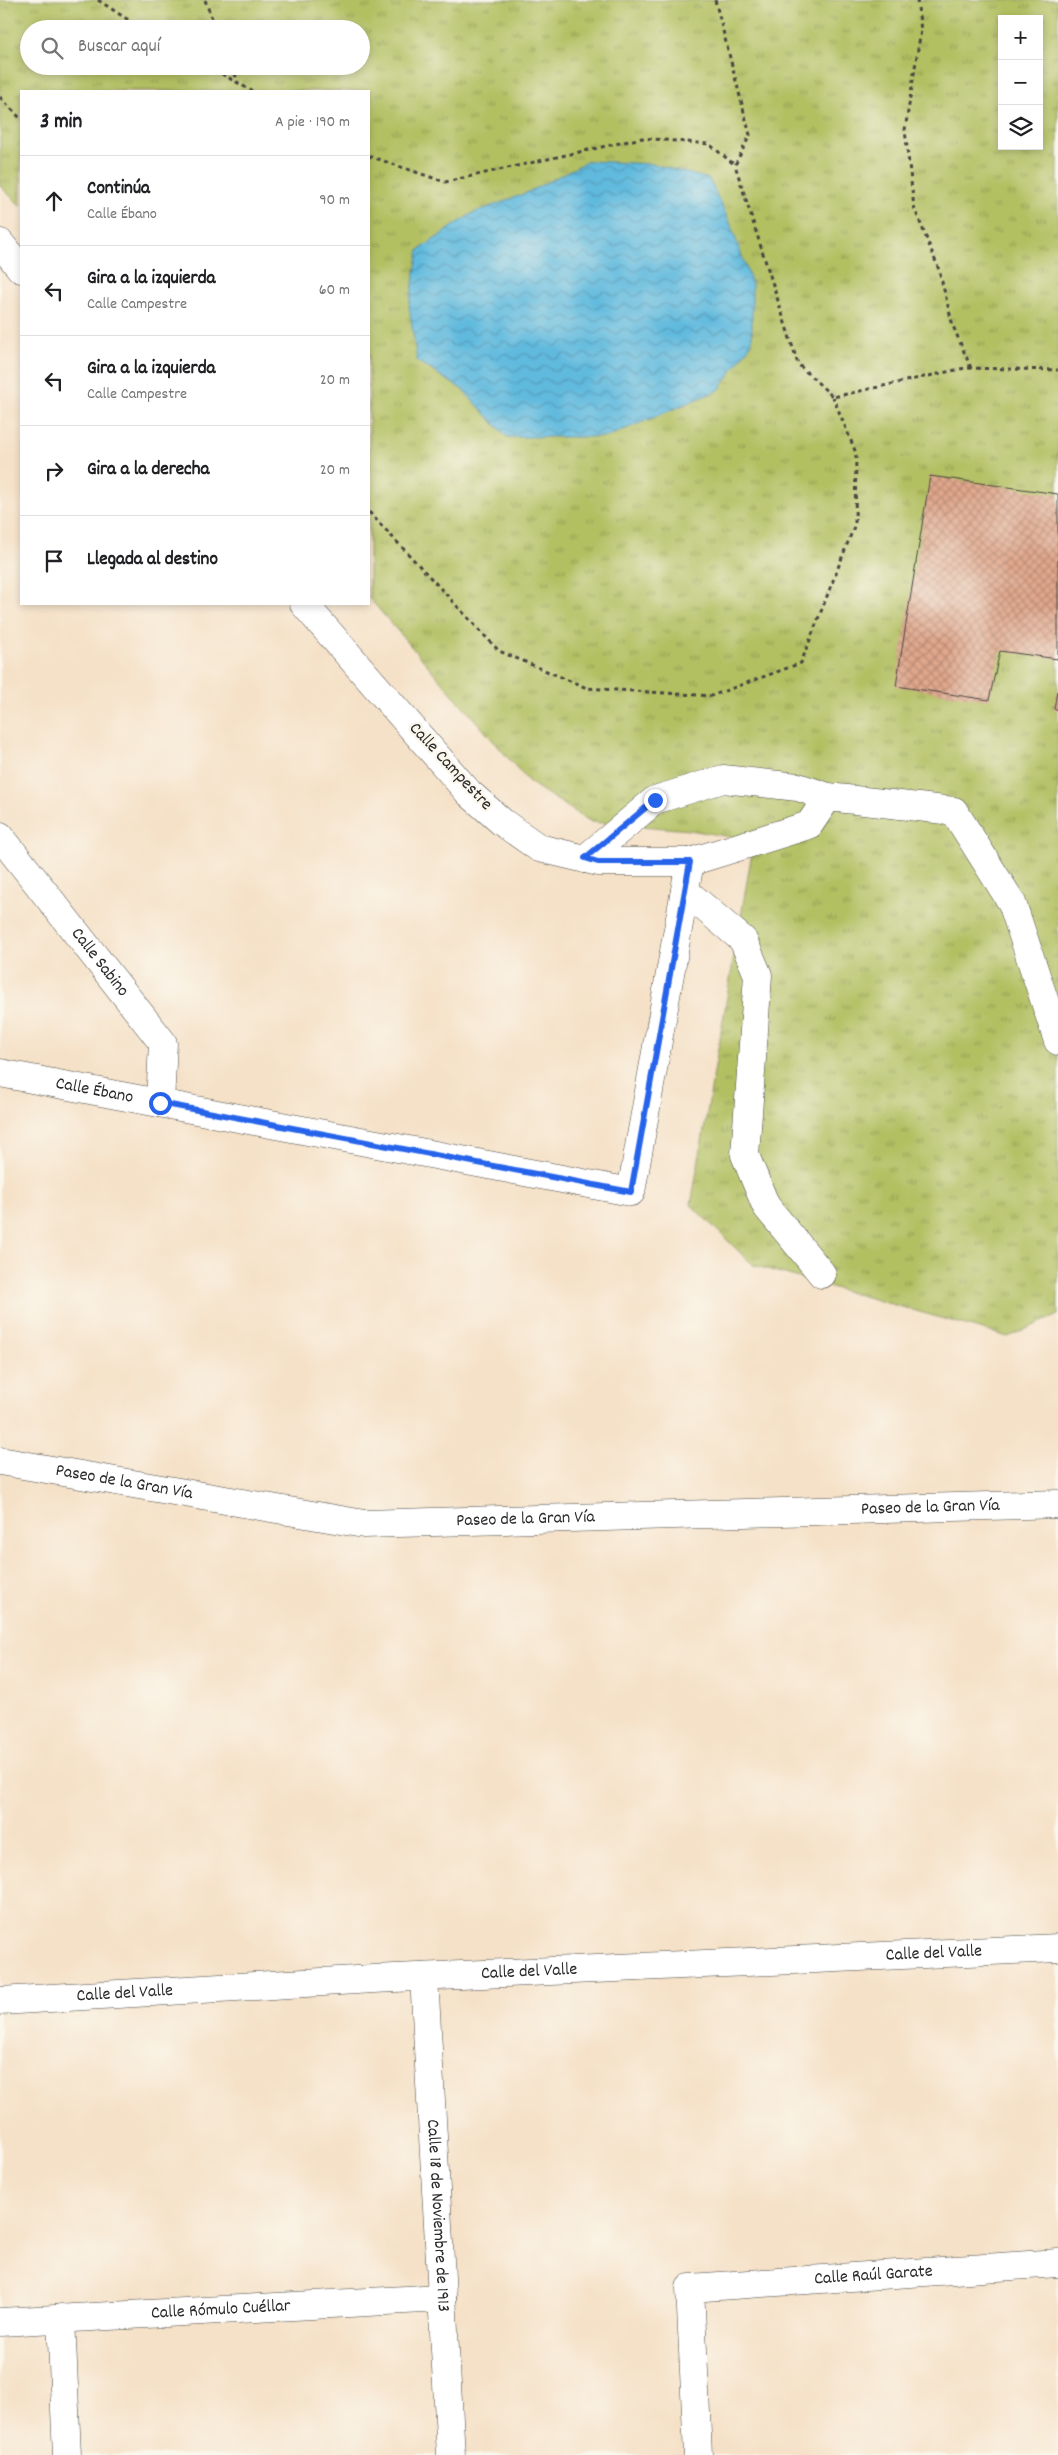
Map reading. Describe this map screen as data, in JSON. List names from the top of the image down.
{
  "streets": {
    "street": [
      "Calle Campestre",
      "Calle Sabino",
      "Calle Ébano",
      "Paseo de la Gran Vía",
      "Calle del Valle",
      "Calle 18 de Noviembre de 1913",
      "Calle Raúl Garate",
      "Calle Rómulo Cuéllar"
    ]
  },
  "crossings": [
    ["Calle Sabino", "Calle Ébano"],
    ["Calle del Valle", "Calle 18 de Noviembre de 1913"],
    ["Calle 18 de Noviembre de 1913", "Calle Rómulo Cuéllar"]
  ],
  "page": {
    "map_buttons": ["+", "−"],
    "search": "Buscar aquí",
    "heading": ["3 min", "A pie · 190 m"],
    "list": [
      ["Continúa", "Calle Ébano", "90 m"],
      ["Gira a la izquierda", "Calle Campestre", "60 m"],
      ["Gira a la izquierda", "Calle Campestre", "20 m"],
      ["Gira a la derecha", "20 m"],
      "Llegada al destino"
    ]
  }
}
